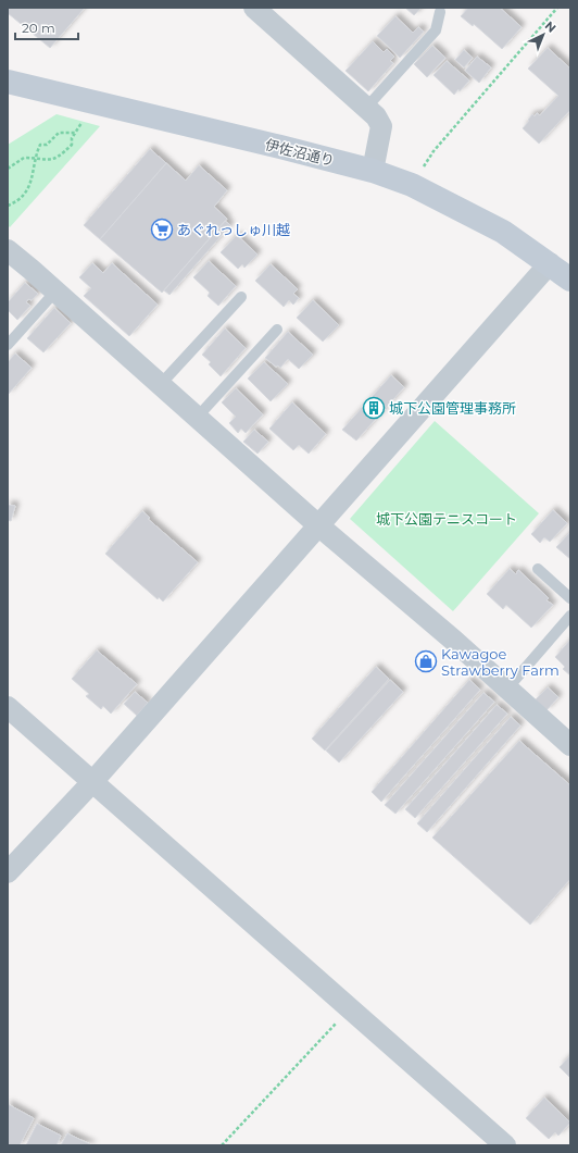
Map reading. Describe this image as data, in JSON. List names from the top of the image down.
{
  "streets": {
    "street": ["伊佐沼通り"]
  },
  "parks": ["城下公園テニスコート"],
  "places": {
    "supermarket": ["あぐれっしゅ川越"],
    "building": ["城下公園管理事務所"],
    "shop": ["Kawagoe Strawberry Farm"]
  },
  "scale_bar": "20 m",
  "north": "top right"
}
